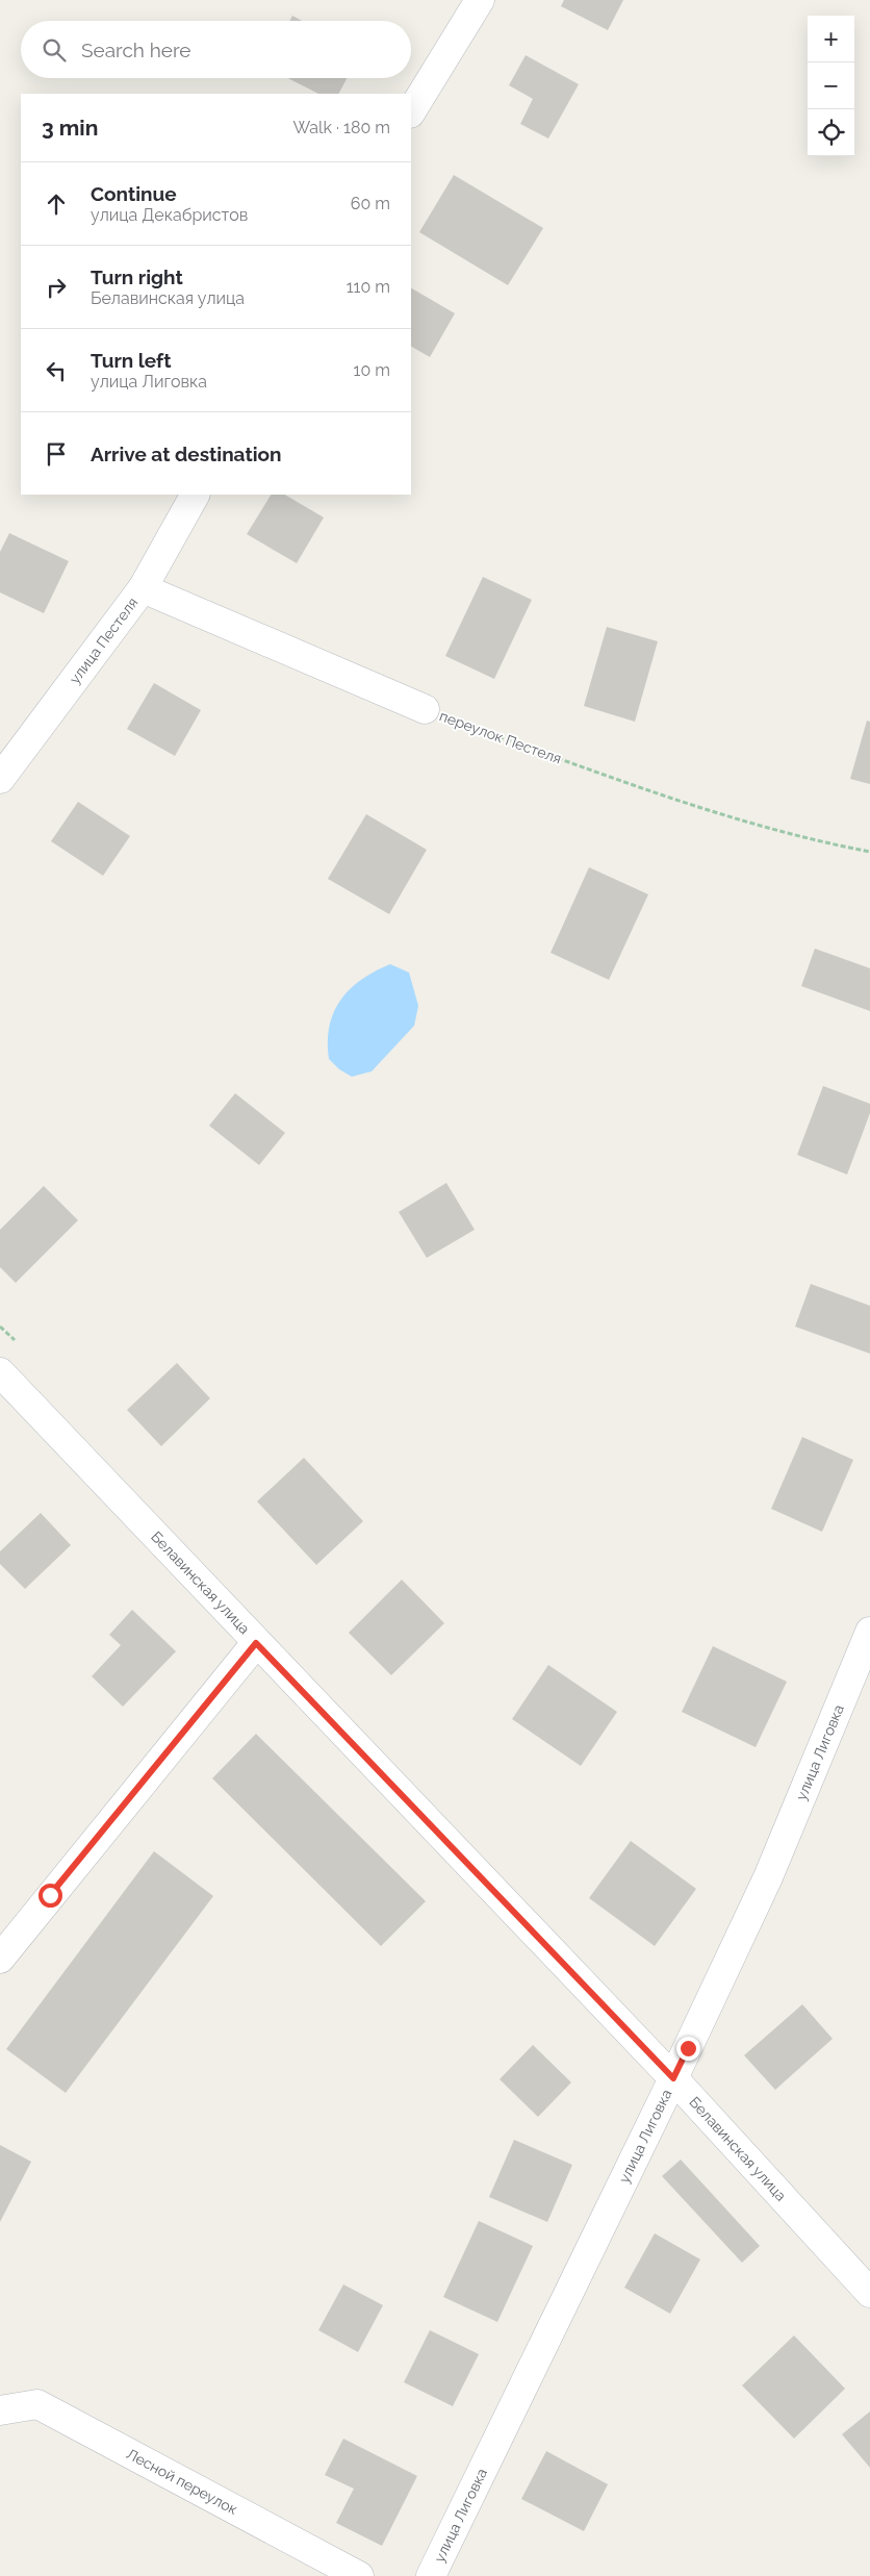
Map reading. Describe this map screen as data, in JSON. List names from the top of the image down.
{
  "streets": {
    "street": [
      "улица Пестеля",
      "переулок Пестеля",
      "Белавинская улица",
      "улица Лиговка",
      "Лесной переулок"
    ]
  },
  "crossings": [
    ["улица Пестеля", "переулок Пестеля"],
    ["Белавинская улица", "улица Лиговка"]
  ],
  "page": {
    "map_buttons": ["+", "−"],
    "search": "Search here",
    "heading": ["3 min", "Walk · 180 m"],
    "list": [
      ["Continue", "улица Декабристов", "60 m"],
      ["Turn right", "Белавинская улица", "110 m"],
      ["Turn left", "улица Лиговка", "10 m"],
      "Arrive at destination"
    ]
  }
}
